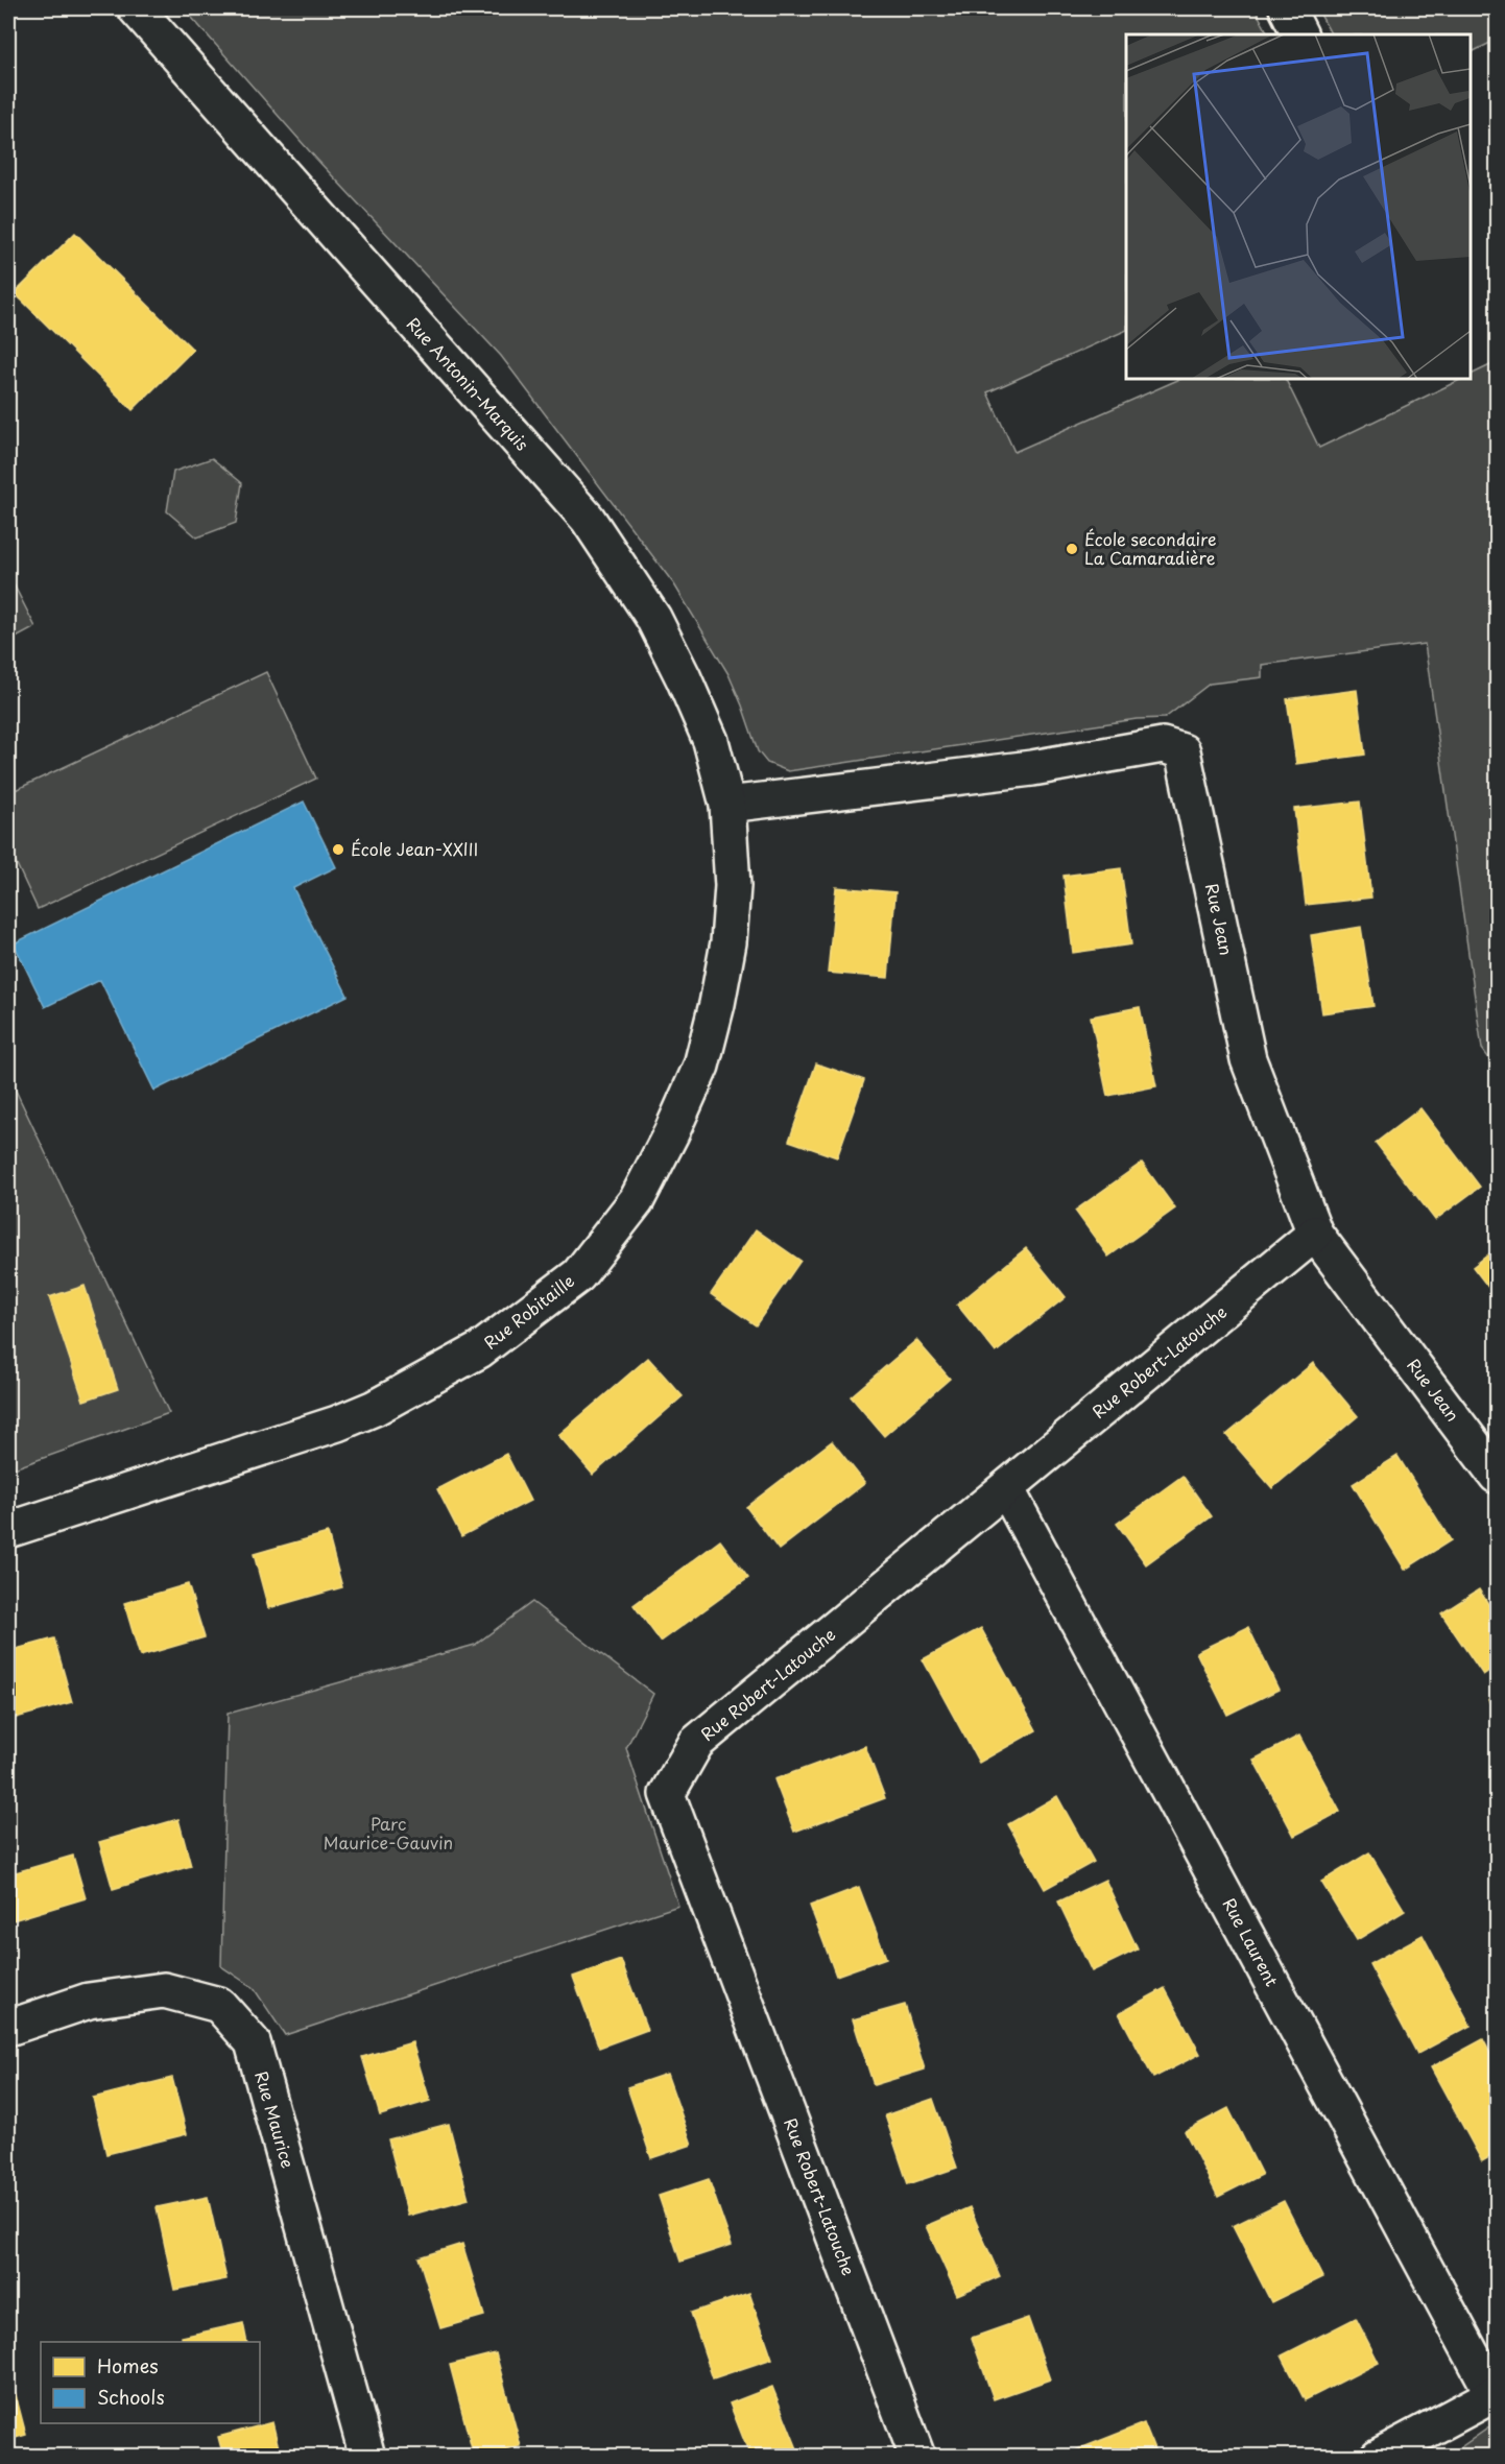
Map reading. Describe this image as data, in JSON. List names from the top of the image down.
{
  "streets": {
    "street": [
      "Rue Antonin-Marquis",
      "Rue Jean",
      "Rue Robitaille",
      "Rue Robert-Latouche",
      "Rue Laurent",
      "Rue Maurice"
    ]
  },
  "crossings": [
    ["Rue Antonin-Marquis", "Rue Jean"],
    ["Rue Antonin-Marquis", "Rue Robitaille"],
    ["Rue Jean", "Rue Robitaille"],
    ["Rue Jean", "Rue Robert-Latouche"],
    ["Rue Robert-Latouche", "Rue Laurent"]
  ],
  "parks": ["Parc Maurice-Gauvin"],
  "places": ["École secondaire La Camaradière", "École Jean-XXIII"],
  "legend": ["Homes", "Schools"]
}
